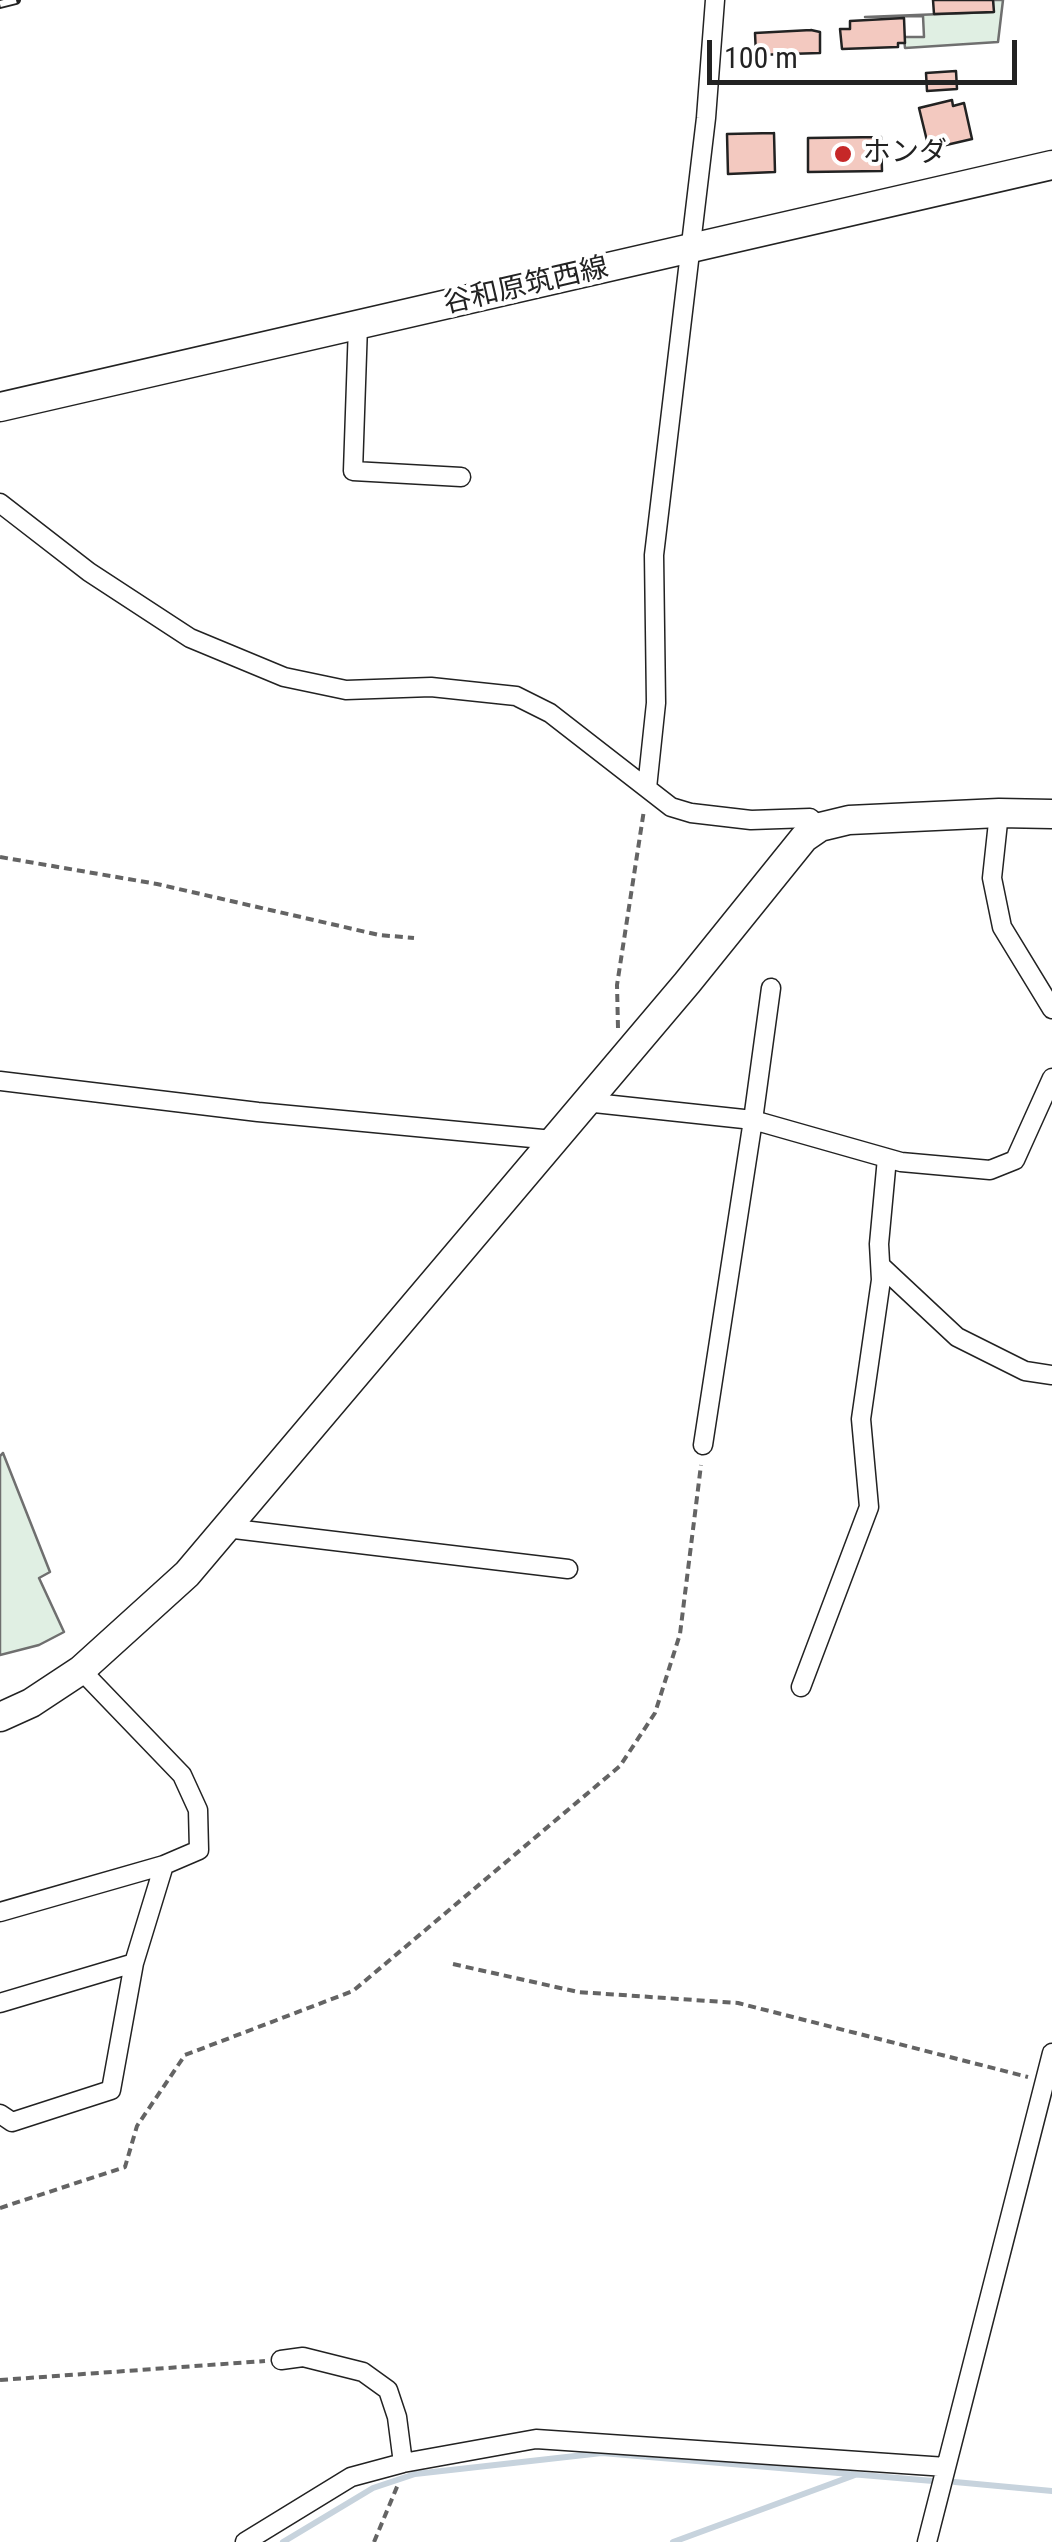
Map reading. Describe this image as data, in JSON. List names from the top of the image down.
{
  "streets": {
    "street": ["谷和原筑西線"]
  },
  "places": ["ホンダ"],
  "scale_bar": "100 m"
}
